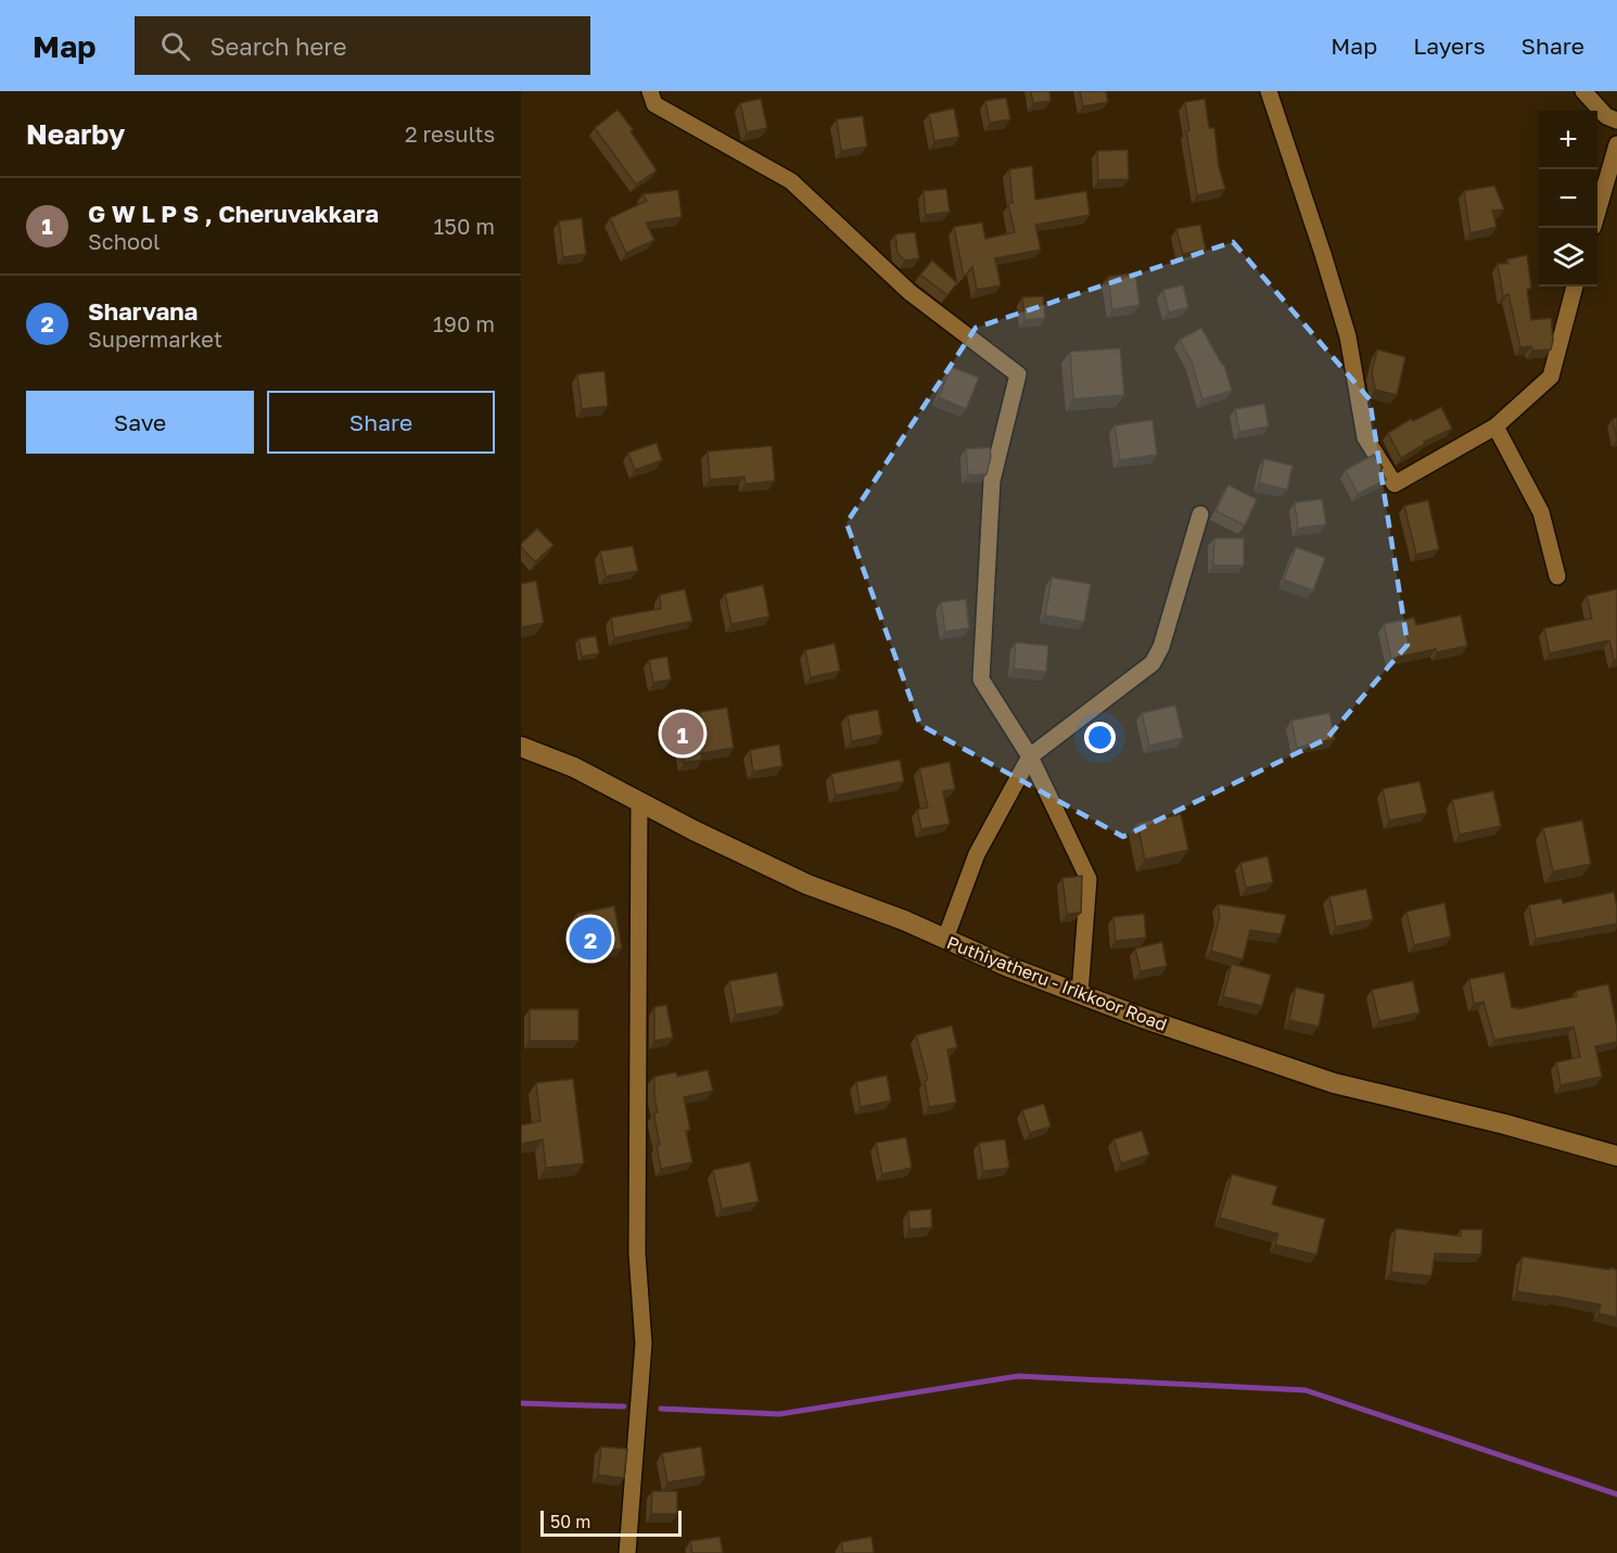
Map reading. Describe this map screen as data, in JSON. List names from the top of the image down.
{
  "streets": {
    "main road": ["Puthiyatheru - Irikkoor Road"]
  },
  "scale_bar": "50 m",
  "page": {
    "header": "Map",
    "search": "Search here",
    "nav": ["Map", "Layers", "Share"],
    "heading": ["Nearby", "2 results"],
    "map_buttons": ["+", "−"],
    "list": [
      {
        "mark": "1",
        "name": "G W L P S , Cheruvakkara",
        "note": "School",
        "value": "150 m"
      },
      {
        "mark": "2",
        "name": "Sharvana",
        "note": "Supermarket",
        "value": "190 m"
      }
    ],
    "buttons": ["Save", "Share"],
    "pins": ["1", "2"],
    "scale": "50 m"
  }
}
